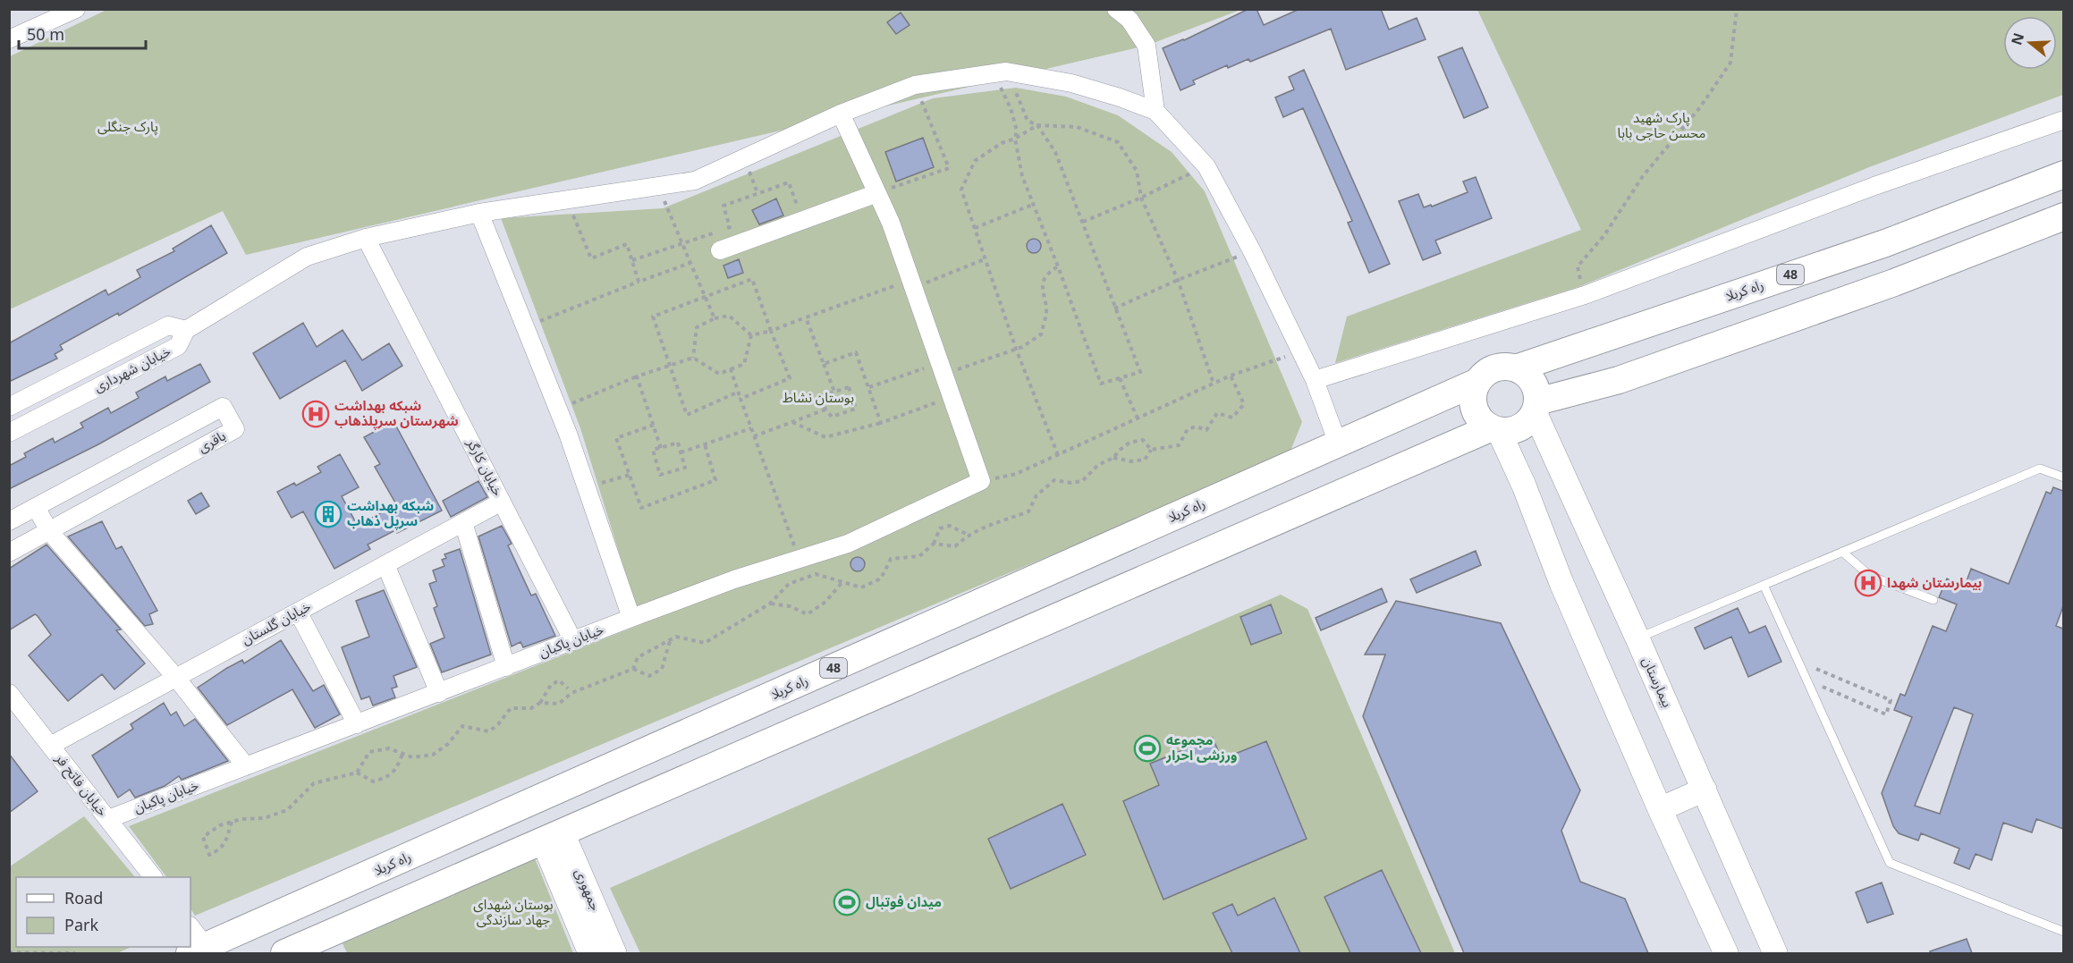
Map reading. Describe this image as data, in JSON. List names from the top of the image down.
{
  "streets": {
    "main road": [
      "48",
      "راه کربلا",
      "بیمارستان",
      "جمهوری"
    ],
    "street": [
      "خیابان شهرداری",
      "باقری",
      "خیابان کارگر",
      "خیابان گلستان",
      "خیابان پاکبان",
      "خیابان فاتح فر"
    ]
  },
  "crossings": [
    ["48", "راه کربلا"],
    ["48", "بیمارستان"],
    ["راه کربلا", "بیمارستان"],
    ["خیابان کارگر", "خیابان گلستان"],
    ["خیابان کارگر", "خیابان پاکبان"],
    ["خیابان گلستان", "خیابان فاتح فر"],
    ["خیابان پاکبان", "خیابان فاتح فر"]
  ],
  "parks": [
    "پارک شهید محسن حاجی بابا",
    "پارک جنگلی",
    "بوستان نشاط",
    "بوستان شهدای جهاد سازندگی"
  ],
  "places": {
    "hospital": ["شبکه بهداشت شهرستان سرپلذهاب", "بیمارستان شهدا"],
    "building": ["شبکه بهداشت سرپل ذهاب"],
    "sports": ["مجموعه ورزشی احرار", "میدان فوتبال"]
  },
  "legend": ["Road", "Park"],
  "scale_bar": "50 m",
  "north": "left"
}
